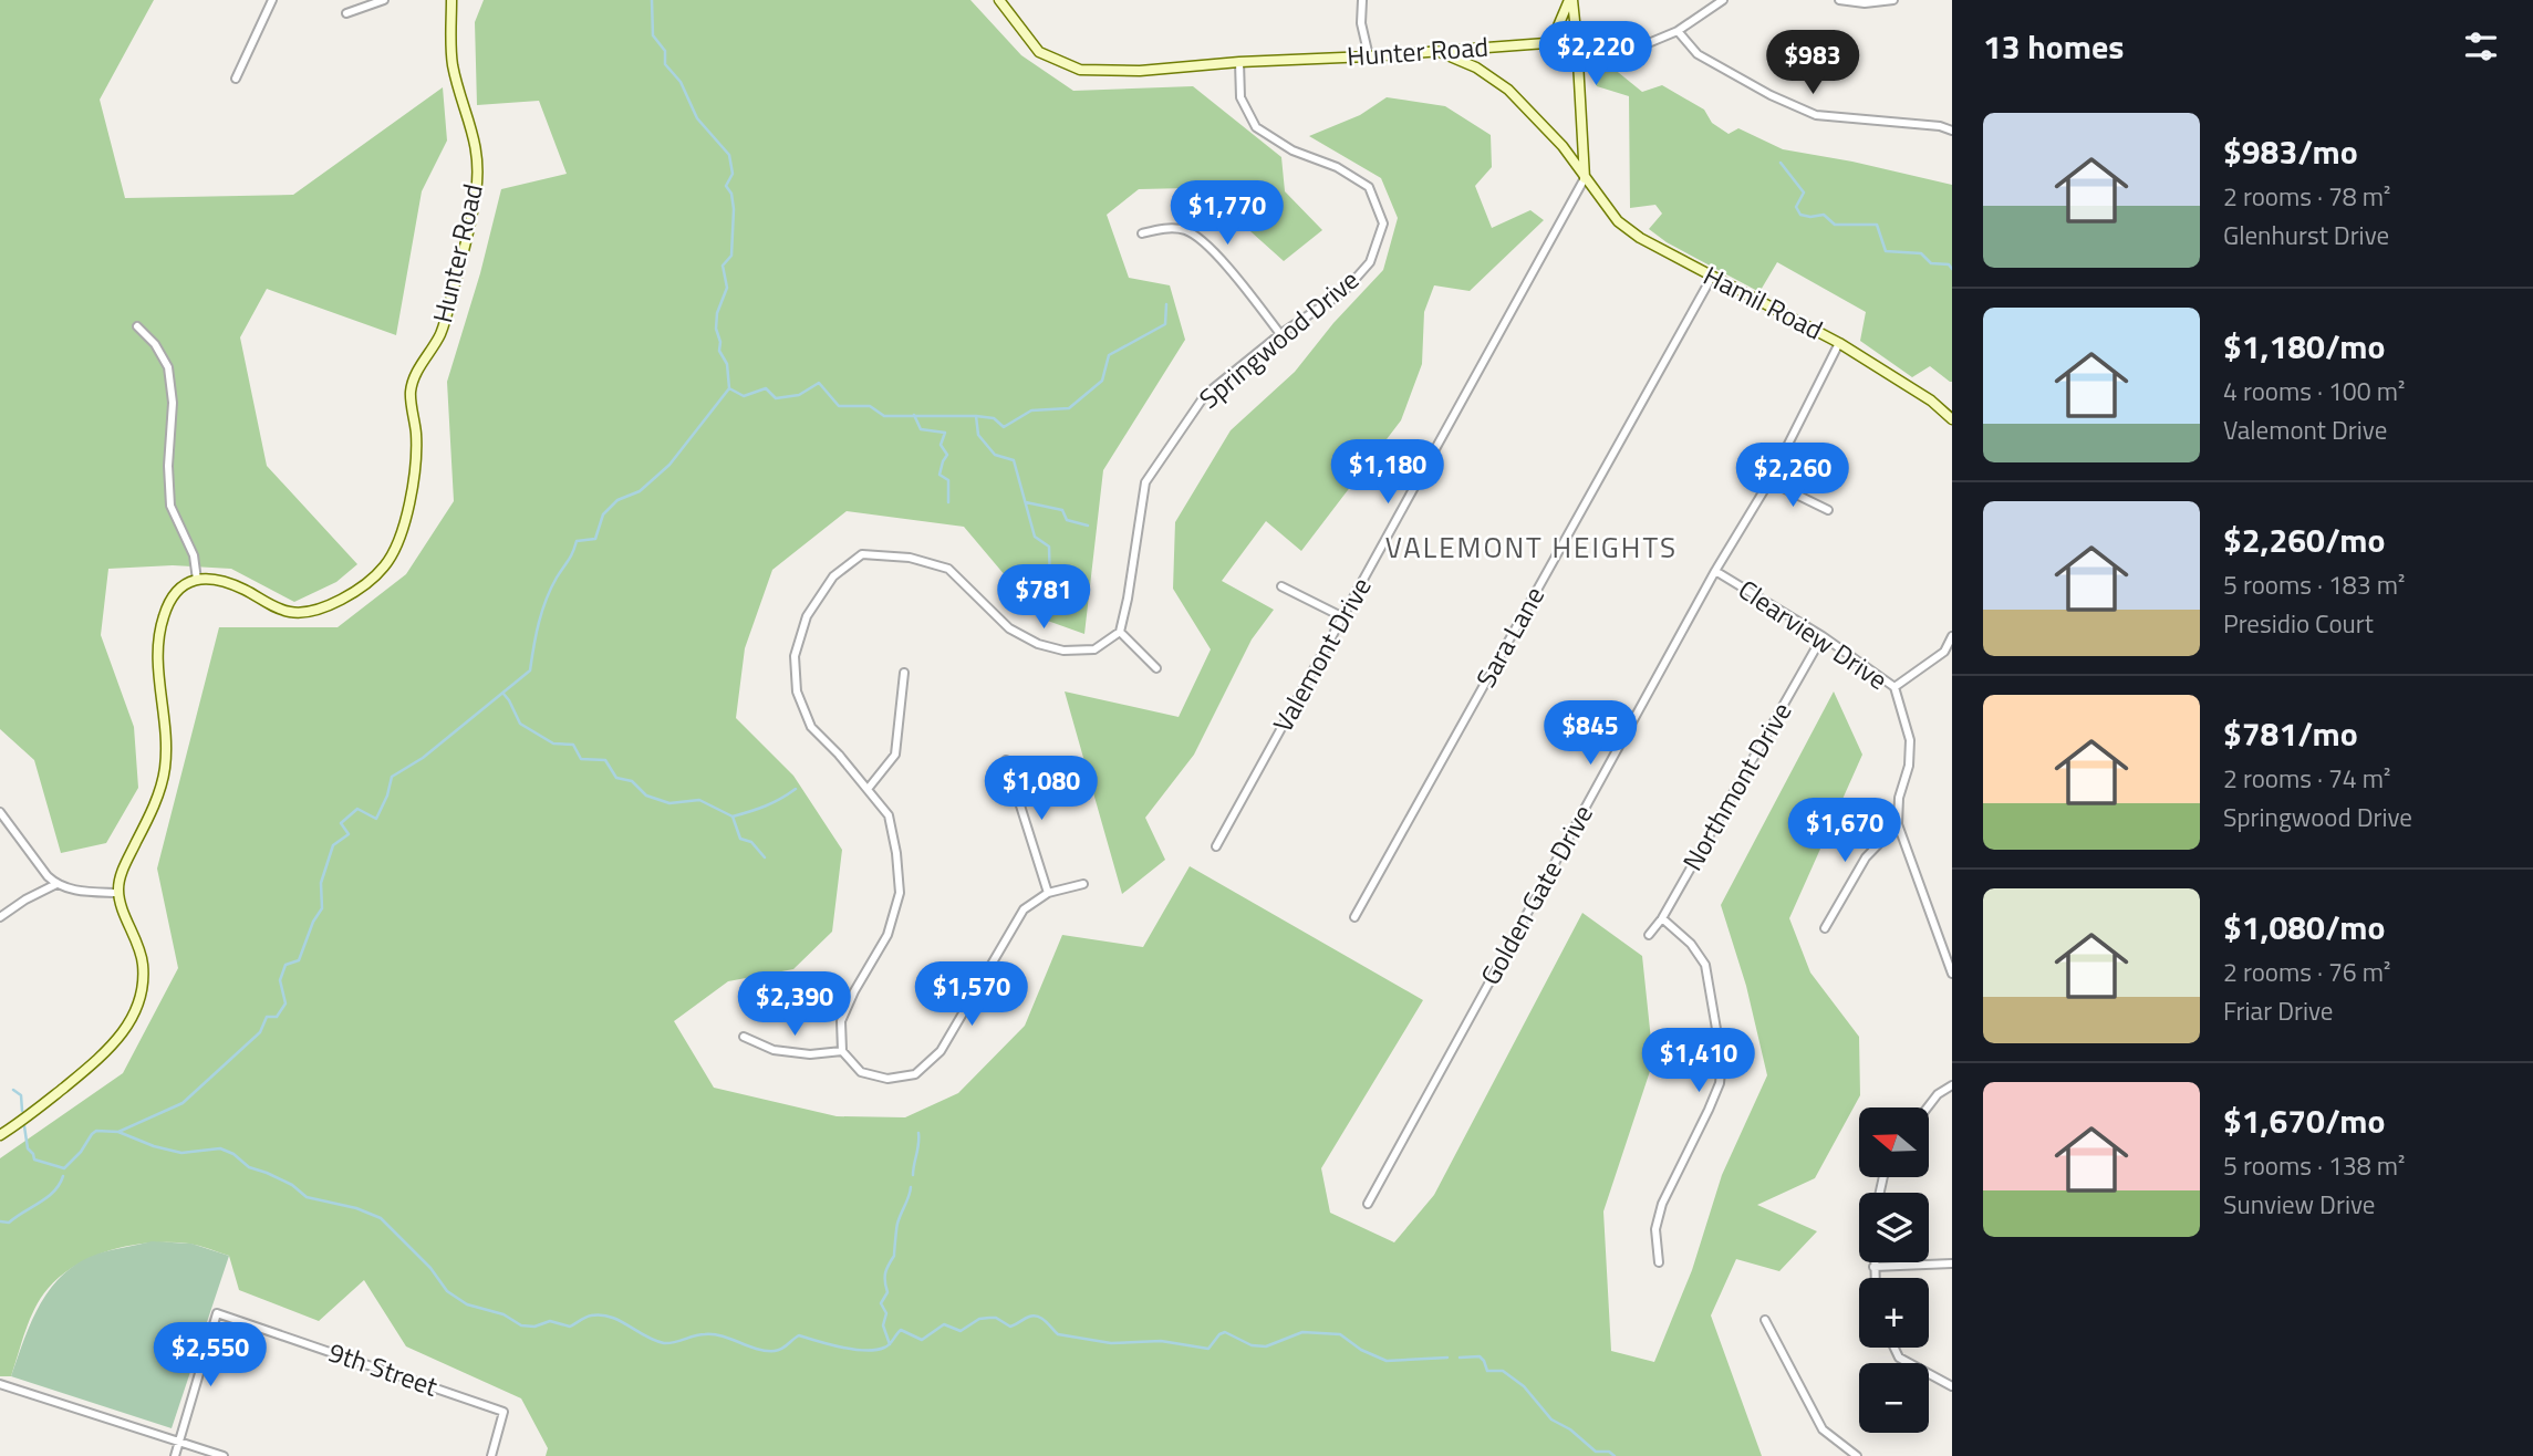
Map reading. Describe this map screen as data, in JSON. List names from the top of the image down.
{
  "streets": {
    "street": [
      "Hunter Road",
      "Hamil Road",
      "Springwood Drive",
      "Clearview Drive",
      "Sara Lane",
      "Valemont Drive",
      "Northmont Drive",
      "Golden Gate Drive",
      "9th Street"
    ]
  },
  "crossings": [
    ["Hunter Road", "Hamil Road"],
    ["Hunter Road", "Springwood Drive"],
    ["Hamil Road", "Sara Lane"],
    ["Hamil Road", "Valemont Drive"],
    ["Hamil Road", "Golden Gate Drive"],
    ["Clearview Drive", "Northmont Drive"],
    ["Clearview Drive", "Golden Gate Drive"]
  ],
  "districts": ["VALEMONT HEIGHTS"],
  "north": "left",
  "page": {
    "heading": "13 homes",
    "price": [
      "$2,220",
      "$983",
      "$1,770",
      "$1,180",
      "$2,260",
      "$781",
      "$845",
      "$1,080",
      "$1,670",
      "$1,570",
      "$2,390",
      "$1,410",
      "$2,550"
    ],
    "list": [
      {
        "name": "$983/mo",
        "note": "2 rooms · 78 m² · Glenhurst Drive"
      },
      {
        "name": "$1,180/mo",
        "note": "4 rooms · 100 m² · Valemont Drive"
      },
      {
        "name": "$2,260/mo",
        "note": "5 rooms · 183 m² · Presidio Court"
      },
      {
        "name": "$781/mo",
        "note": "2 rooms · 74 m² · Springwood Drive"
      },
      {
        "name": "$1,080/mo",
        "note": "2 rooms · 76 m² · Friar Drive"
      },
      {
        "name": "$1,670/mo",
        "note": "5 rooms · 138 m² · Sunview Drive"
      }
    ],
    "map_buttons": ["+", "−"]
  }
}
